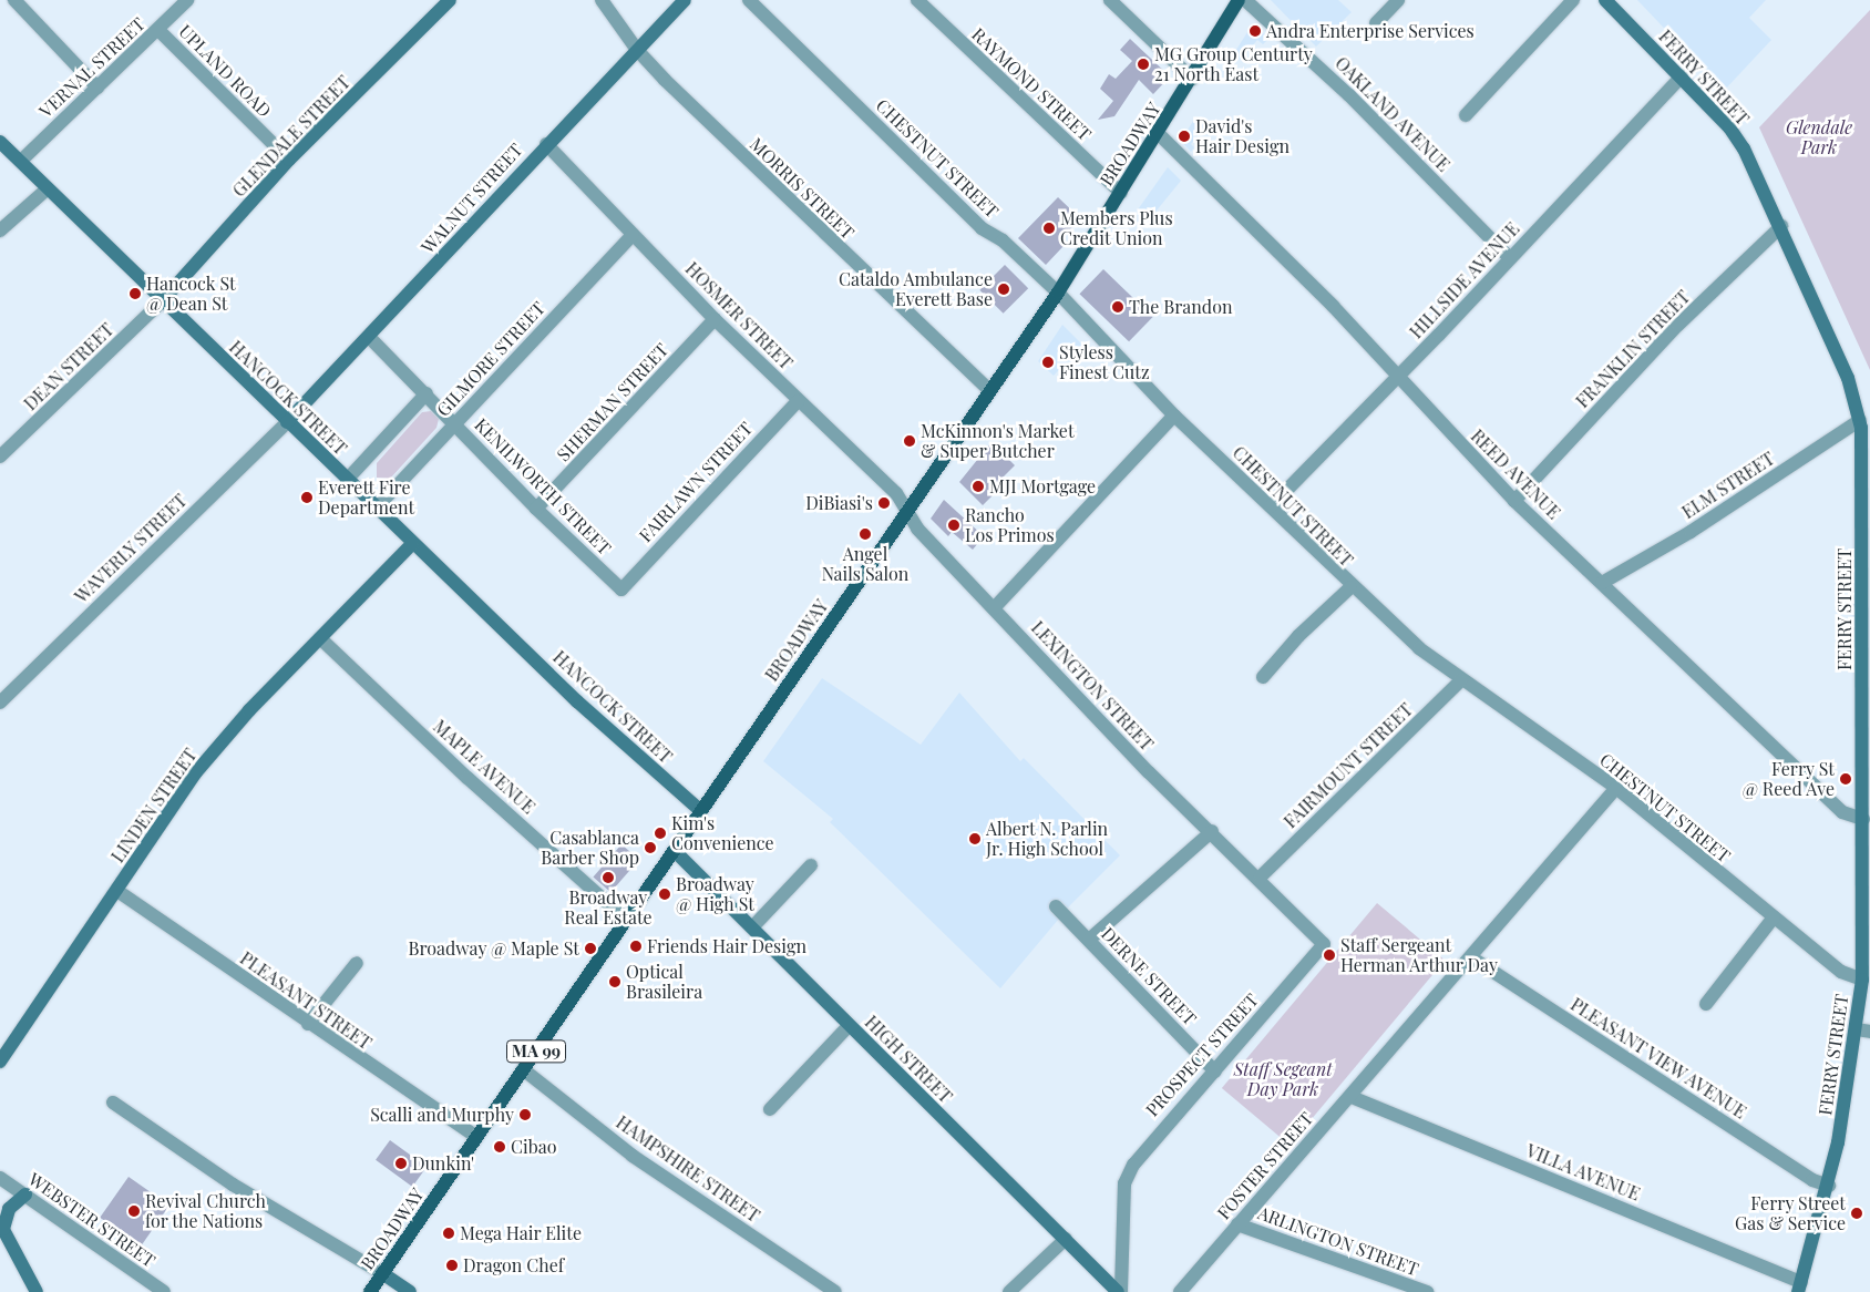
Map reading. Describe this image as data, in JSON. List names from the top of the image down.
{
  "streets": {
    "main road": ["BROADWAY", "MA 99"],
    "street": [
      "VERNAL STREET",
      "UPLAND ROAD",
      "FERRY STREET",
      "RAYMOND STREET",
      "OAKLAND AVENUE",
      "GLENDALE STREET",
      "CHESTNUT STREET",
      "MORRIS STREET",
      "WALNUT STREET",
      "HILLSIDE AVENUE",
      "HOSMER STREET",
      "FRANKLIN STREET",
      "GILMORE STREET",
      "DEAN STREET",
      "HANCOCK STREET",
      "SHERMAN STREET",
      "REED AVENUE",
      "FAIRLAWN STREET",
      "ELM STREET",
      "KENILWORTH STREET",
      "WAVERLY STREET",
      "LEXINGTON STREET",
      "FAIRMOUNT STREET",
      "MAPLE AVENUE",
      "LINDEN STREET",
      "DERNE STREET",
      "PLEASANT STREET",
      "PROSPECT STREET",
      "PLEASANT VIEW AVENUE",
      "HIGH STREET",
      "FOSTER STREET",
      "HAMPSHIRE STREET",
      "VILLA AVENUE",
      "WEBSTER STREET",
      "ARLINGTON STREET"
    ]
  },
  "crossings": [
    ["VERNAL STREET", "UPLAND ROAD"],
    ["VERNAL STREET", "HANCOCK STREET"],
    ["UPLAND ROAD", "GLENDALE STREET"],
    ["FERRY STREET", "CHESTNUT STREET"],
    ["FERRY STREET", "HILLSIDE AVENUE"],
    ["FERRY STREET", "FRANKLIN STREET"],
    ["FERRY STREET", "REED AVENUE"],
    ["FERRY STREET", "ELM STREET"],
    ["FERRY STREET", "PLEASANT VIEW AVENUE"],
    ["FERRY STREET", "VILLA AVENUE"],
    ["RAYMOND STREET", "BROADWAY"],
    ["OAKLAND AVENUE", "HILLSIDE AVENUE"],
    ["GLENDALE STREET", "DEAN STREET"],
    ["GLENDALE STREET", "HANCOCK STREET"],
    ["BROADWAY", "CHESTNUT STREET"],
    ["BROADWAY", "MORRIS STREET"],
    ["BROADWAY", "HOSMER STREET"],
    ["BROADWAY", "HANCOCK STREET"],
    ["BROADWAY", "REED AVENUE"],
    ["BROADWAY", "LEXINGTON STREET"],
    ["BROADWAY", "MAPLE AVENUE"],
    ["BROADWAY", "PLEASANT STREET"],
    ["BROADWAY", "HIGH STREET"],
    ["BROADWAY", "HAMPSHIRE STREET"],
    ["CHESTNUT STREET", "HILLSIDE AVENUE"],
    ["CHESTNUT STREET", "FAIRMOUNT STREET"],
    ["CHESTNUT STREET", "FOSTER STREET"],
    ["MORRIS STREET", "WALNUT STREET"],
    ["WALNUT STREET", "HOSMER STREET"],
    ["WALNUT STREET", "HANCOCK STREET"],
    ["WALNUT STREET", "KENILWORTH STREET"],
    ["WALNUT STREET", "WAVERLY STREET"],
    ["HILLSIDE AVENUE", "REED AVENUE"],
    ["HOSMER STREET", "GILMORE STREET"],
    ["HOSMER STREET", "SHERMAN STREET"],
    ["HOSMER STREET", "FAIRLAWN STREET"],
    ["HOSMER STREET", "LEXINGTON STREET"],
    ["FRANKLIN STREET", "REED AVENUE"],
    ["GILMORE STREET", "HANCOCK STREET"],
    ["GILMORE STREET", "KENILWORTH STREET"],
    ["DEAN STREET", "HANCOCK STREET"],
    ["HANCOCK STREET", "WAVERLY STREET"],
    ["HANCOCK STREET", "LINDEN STREET"],
    ["SHERMAN STREET", "KENILWORTH STREET"],
    ["REED AVENUE", "ELM STREET"],
    ["FAIRLAWN STREET", "KENILWORTH STREET"],
    ["LEXINGTON STREET", "FAIRMOUNT STREET"],
    ["LEXINGTON STREET", "PROSPECT STREET"],
    ["FAIRMOUNT STREET", "PROSPECT STREET"],
    ["MAPLE AVENUE", "LINDEN STREET"],
    ["LINDEN STREET", "PLEASANT STREET"],
    ["DERNE STREET", "PROSPECT STREET"],
    ["PROSPECT STREET", "HIGH STREET"],
    ["PLEASANT VIEW AVENUE", "FOSTER STREET"],
    ["FOSTER STREET", "VILLA AVENUE"],
    ["FOSTER STREET", "ARLINGTON STREET"]
  ],
  "parks": ["Glendale Park", "Staff Segeant Day Park"],
  "places": [
    "Andra Enterprise Services",
    "MG Group Centurty 21 North East",
    "David's Hair Design",
    "Members Plus Credit Union",
    "Cataldo Ambulance Everett Base",
    "Hancock St @ Dean St",
    "The Brandon",
    "Styless Finest Cutz",
    "McKinnon's Market & Super Butcher",
    "MJI Mortgage",
    "Everett Fire Department",
    "DiBiasi's",
    "Rancho Los Primos",
    "Angel Nails Salon",
    "Ferry St @ Reed Ave",
    "Kim's Convenience",
    "Albert N. Parlin Jr. High School",
    "Casablanca Barber Shop",
    "Broadway Real Estate",
    "Broadway @ High St",
    "Friends Hair Design",
    "Broadway @ Maple St",
    "Staff Sergeant Herman Arthur Day",
    "Optical Brasileira",
    "Scalli and Murphy",
    "Cibao",
    "Dunkin'",
    "Revival Church for the Nations",
    "Ferry Street Gas & Service",
    "Mega Hair Elite",
    "Dragon Chef"
  ]
}
